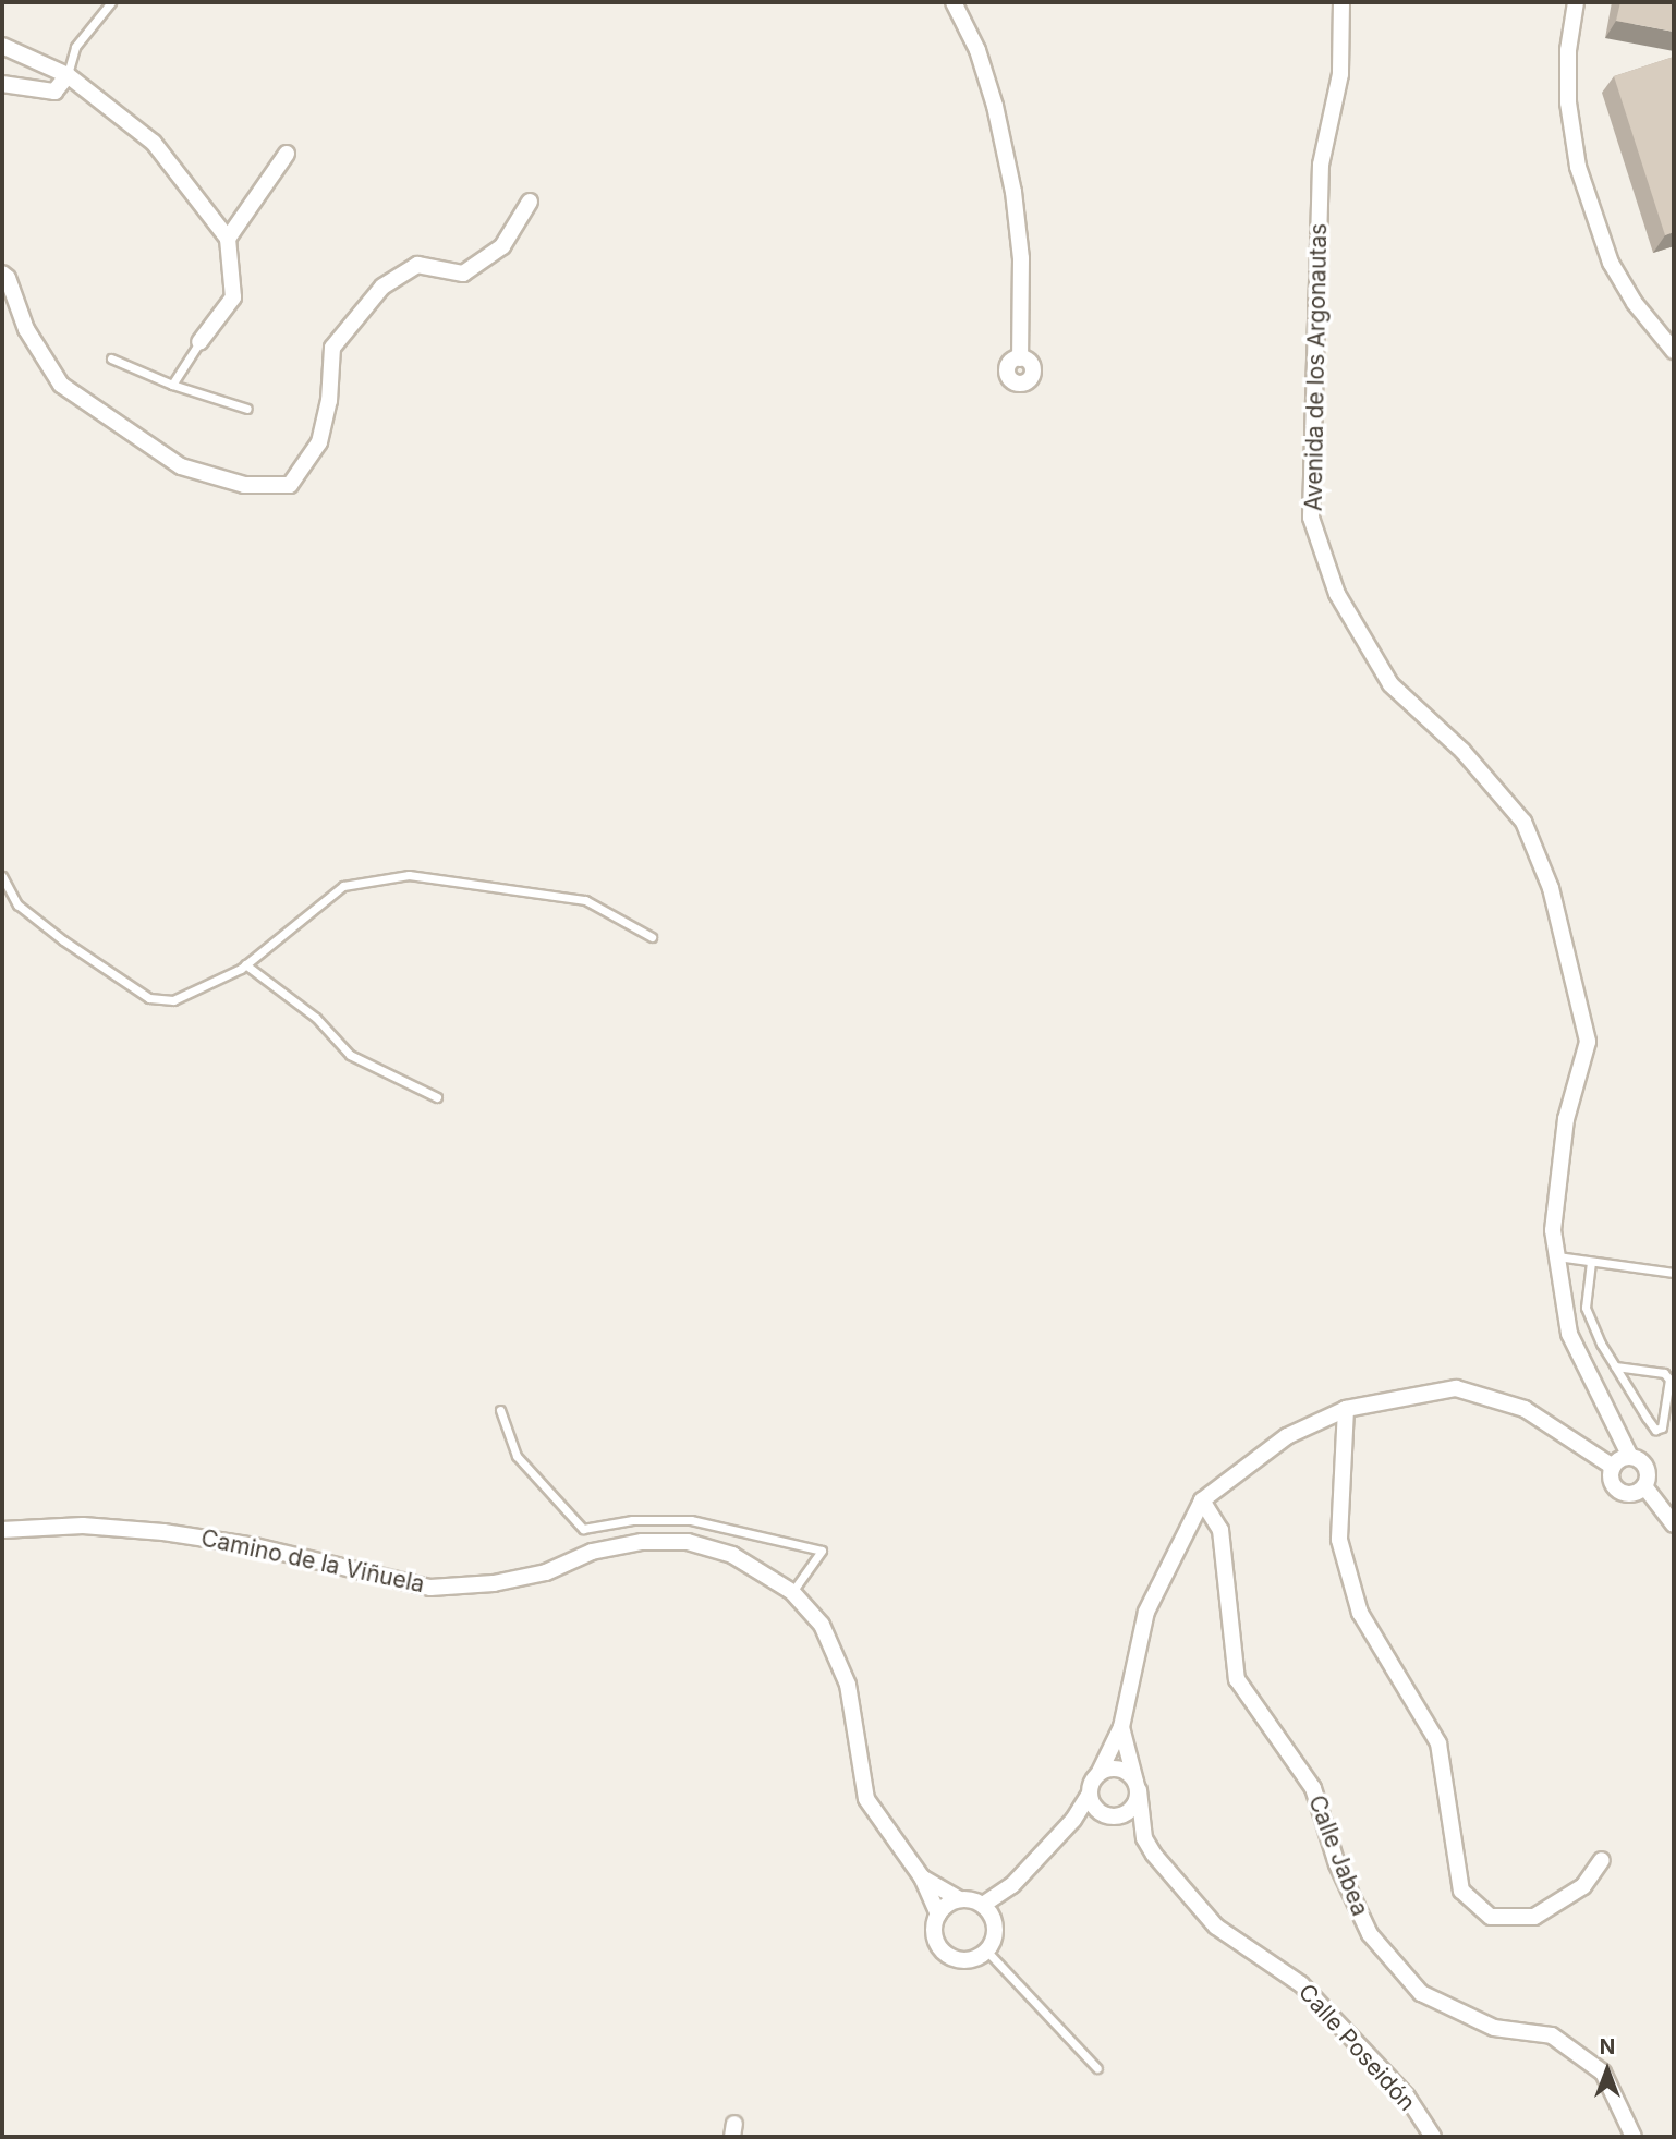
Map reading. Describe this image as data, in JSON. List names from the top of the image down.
{
  "streets": {
    "street": [
      "Avenida de los Argonautas",
      "Camino de la Viñuela",
      "Calle Jabea",
      "Calle Poseidón"
    ]
  },
  "crossings": [
    ["Avenida de los Argonautas", "Calle Poseidón"],
    ["Calle Jabea", "Calle Poseidón"]
  ],
  "north": "top"
}
